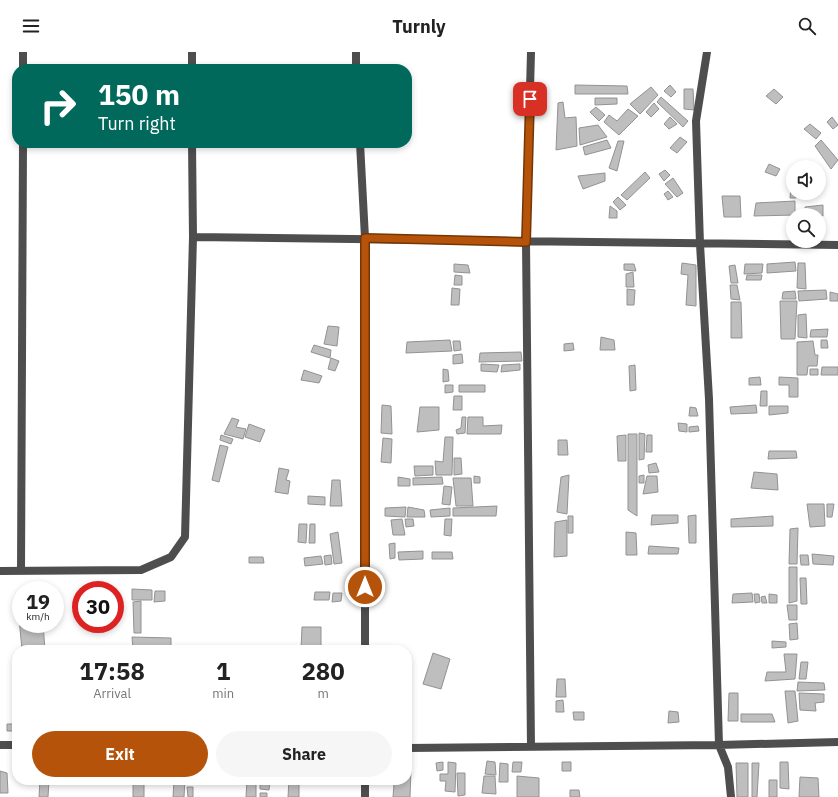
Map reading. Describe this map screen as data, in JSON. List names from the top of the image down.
{
  "page": {
    "header": "Turnly",
    "turn": ["150 m", "Turn right"],
    "speed": "19 km/h",
    "limit": "30",
    "eta": [
      "17:58",
      "Arrival",
      "1",
      "min",
      "280",
      "m"
    ],
    "buttons": ["Exit", "Share"]
  }
}
